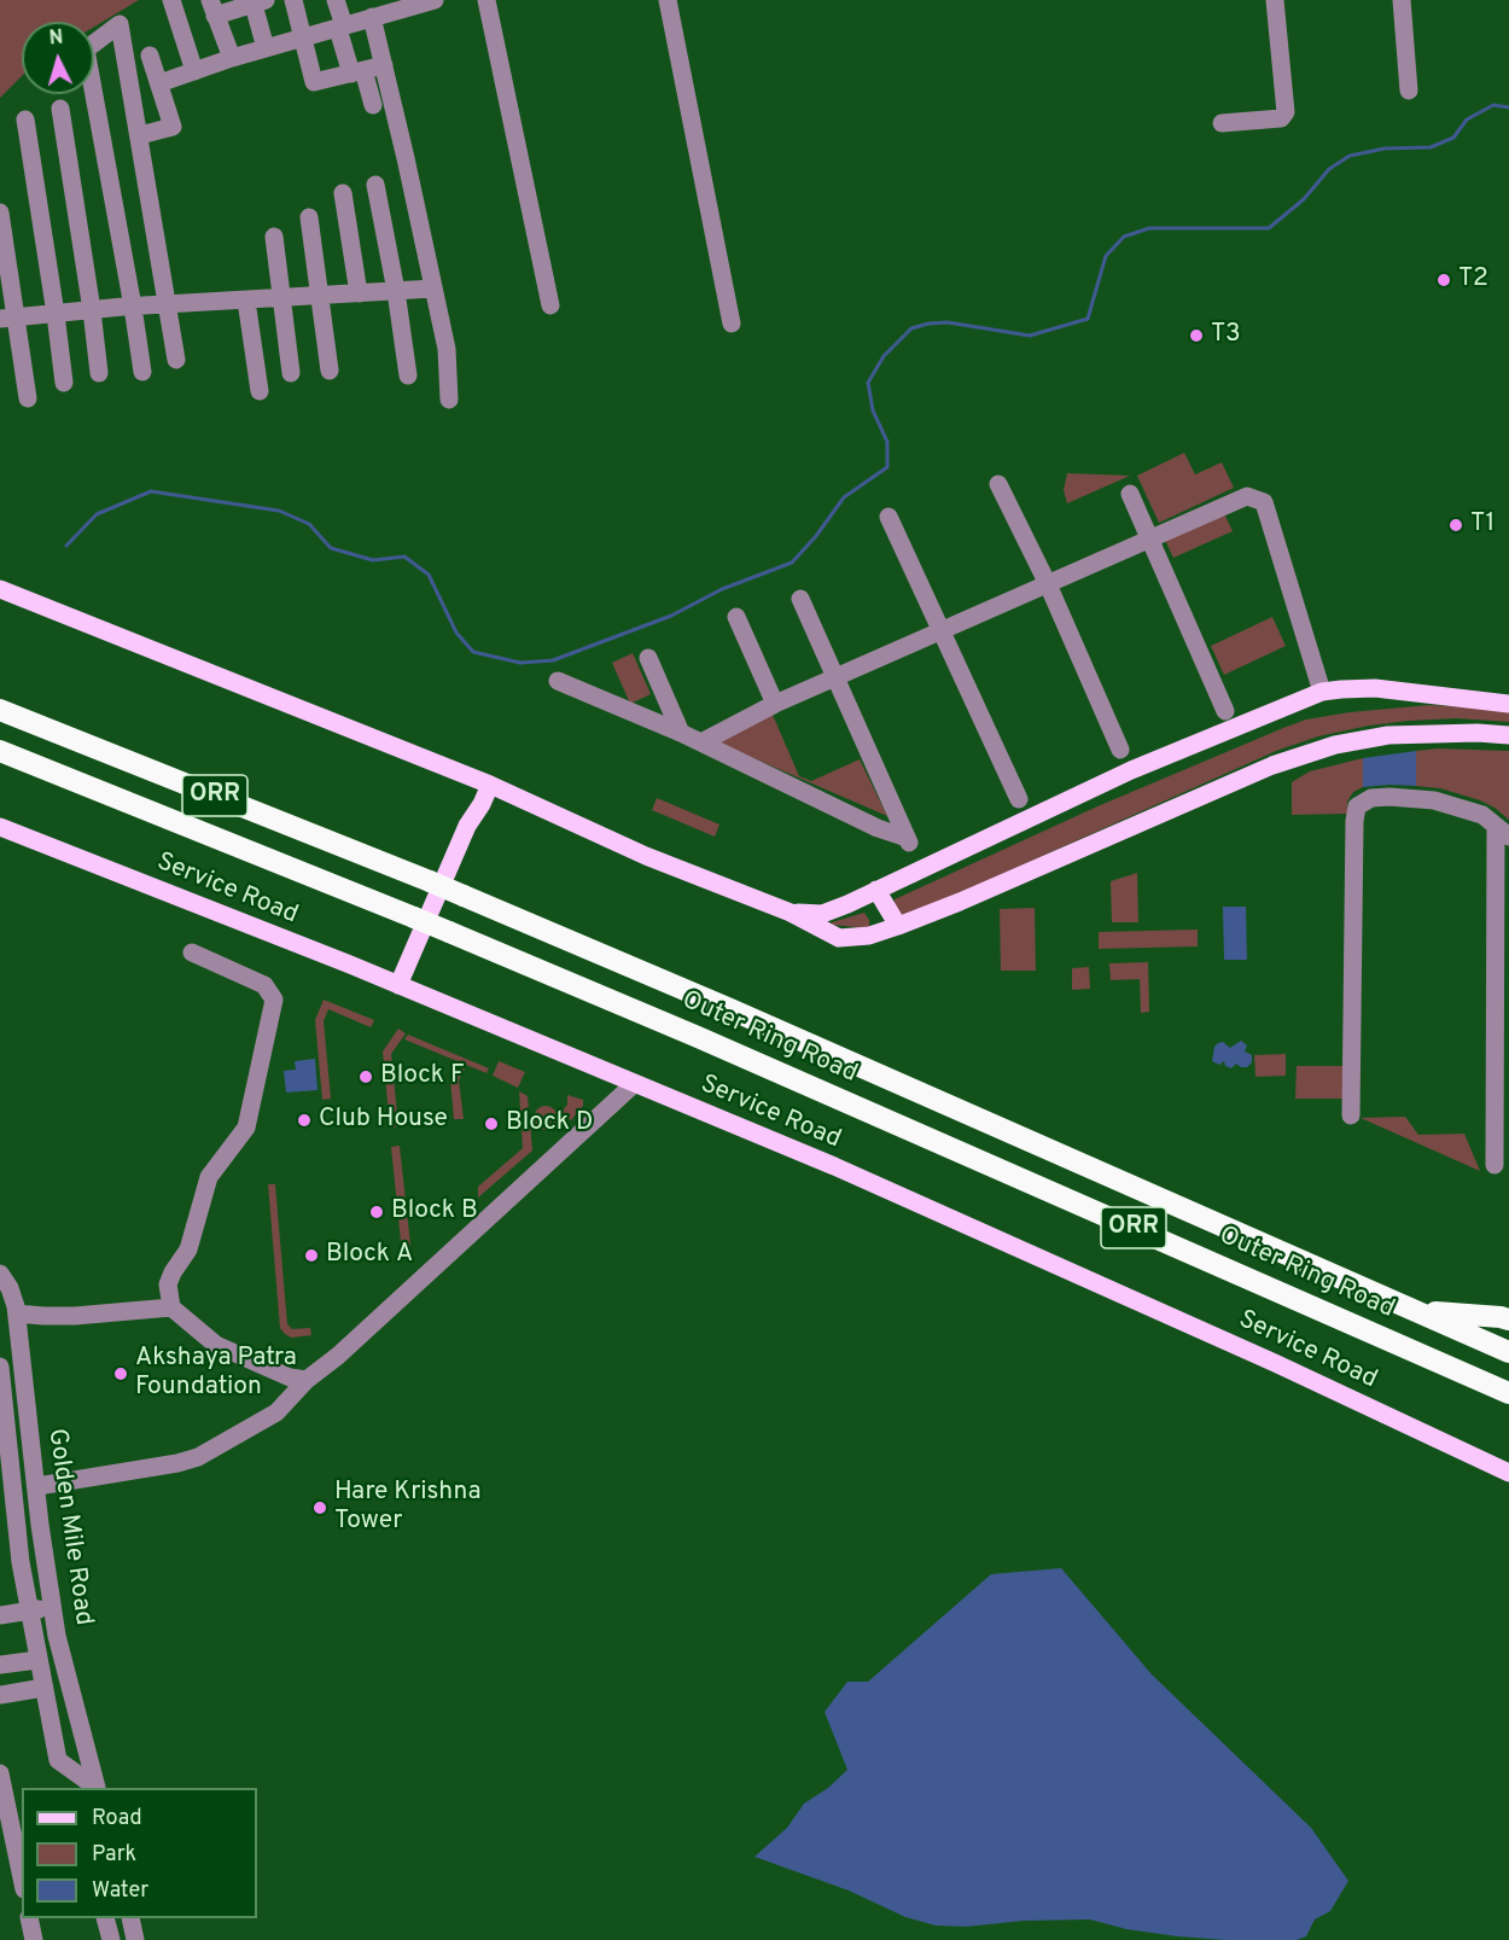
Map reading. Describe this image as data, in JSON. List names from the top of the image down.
{
  "streets": {
    "highway": ["ORR", "Outer Ring Road"],
    "main road": ["Service Road"],
    "street": ["Golden Mile Road"]
  },
  "places": [
    "T2",
    "T3",
    "T1",
    "Block F",
    "Club House",
    "Block D",
    "Block B",
    "Block A",
    "Akshaya Patra Foundation",
    "Hare Krishna Tower"
  ],
  "legend": ["Road", "Park", "Water"],
  "north": "top"
}
